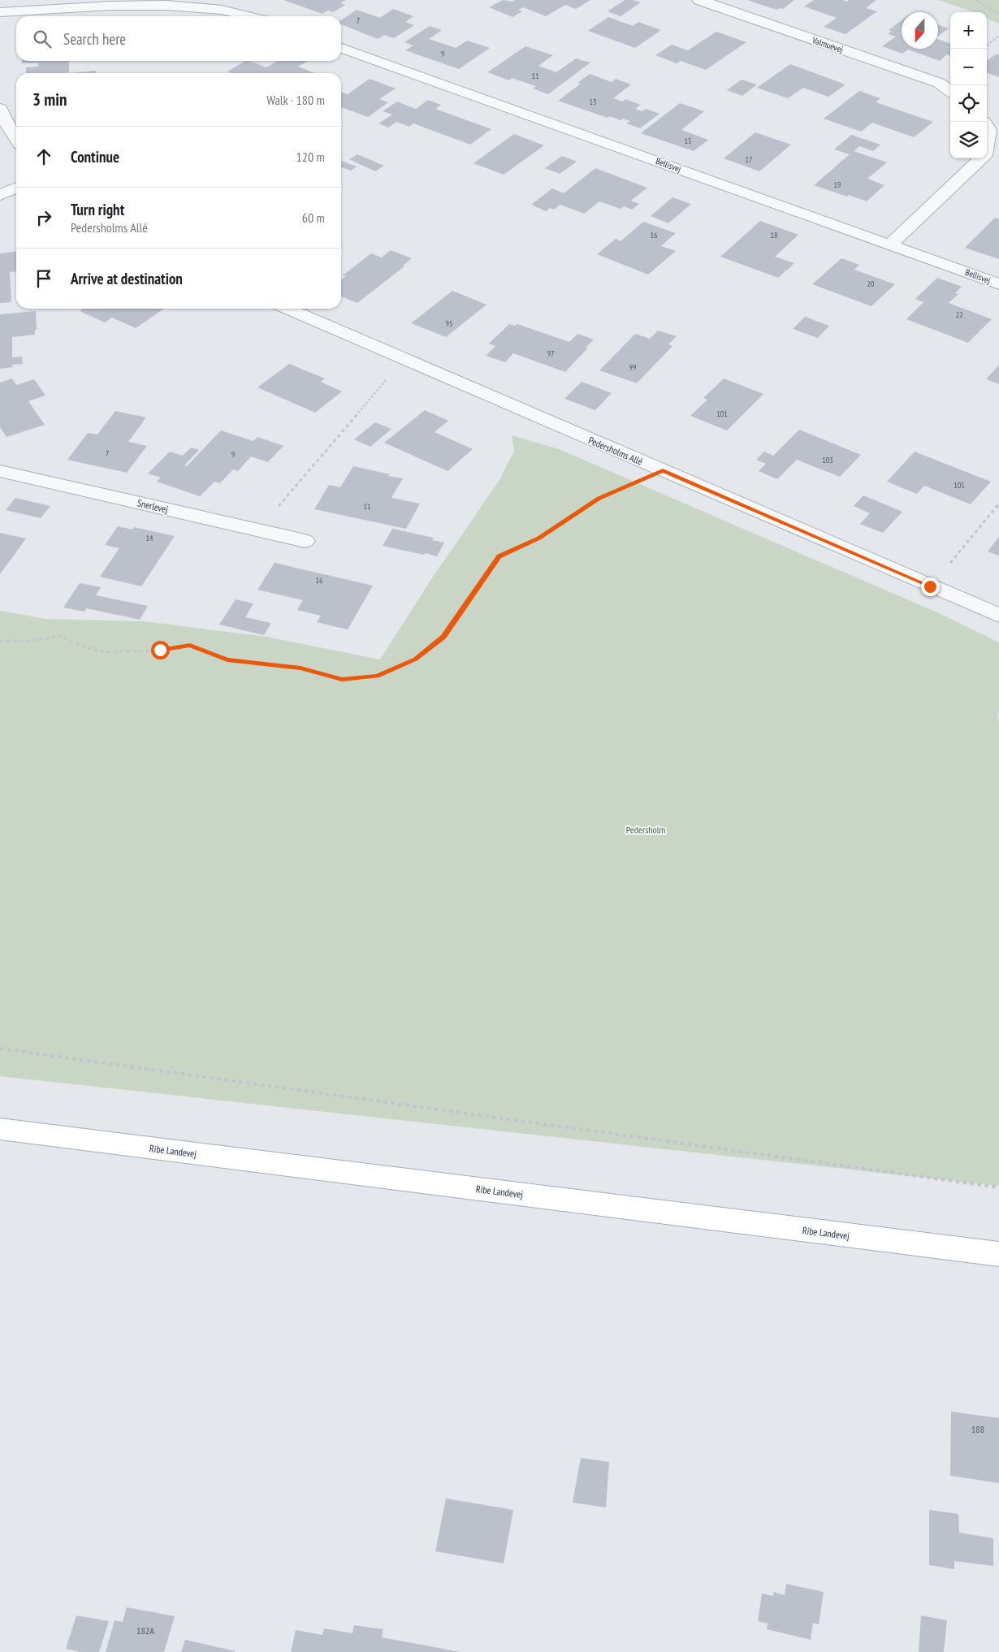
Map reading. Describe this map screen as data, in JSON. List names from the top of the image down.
{
  "streets": {
    "main road": ["Ribe Landevej"],
    "street": [
      "Valmuevej",
      "Bellisvej",
      "Pedersholms Allé",
      "Snerlevej"
    ]
  },
  "parks": ["Pedersholm"],
  "house_numbers": [
    "7",
    "9",
    "11",
    "13",
    "15",
    "17",
    "19",
    "16",
    "18",
    "20",
    "22",
    "95",
    "97",
    "99",
    "101",
    "7",
    "9",
    "103",
    "105",
    "11",
    "14",
    "16",
    "188",
    "182A"
  ],
  "north": "bottom",
  "page": {
    "map_buttons": ["+", "−"],
    "search": "Search here",
    "heading": ["3 min", "Walk · 180 m"],
    "list": [
      ["Continue", "120 m"],
      ["Turn right", "Pedersholms Allé", "60 m"],
      "Arrive at destination"
    ]
  }
}
